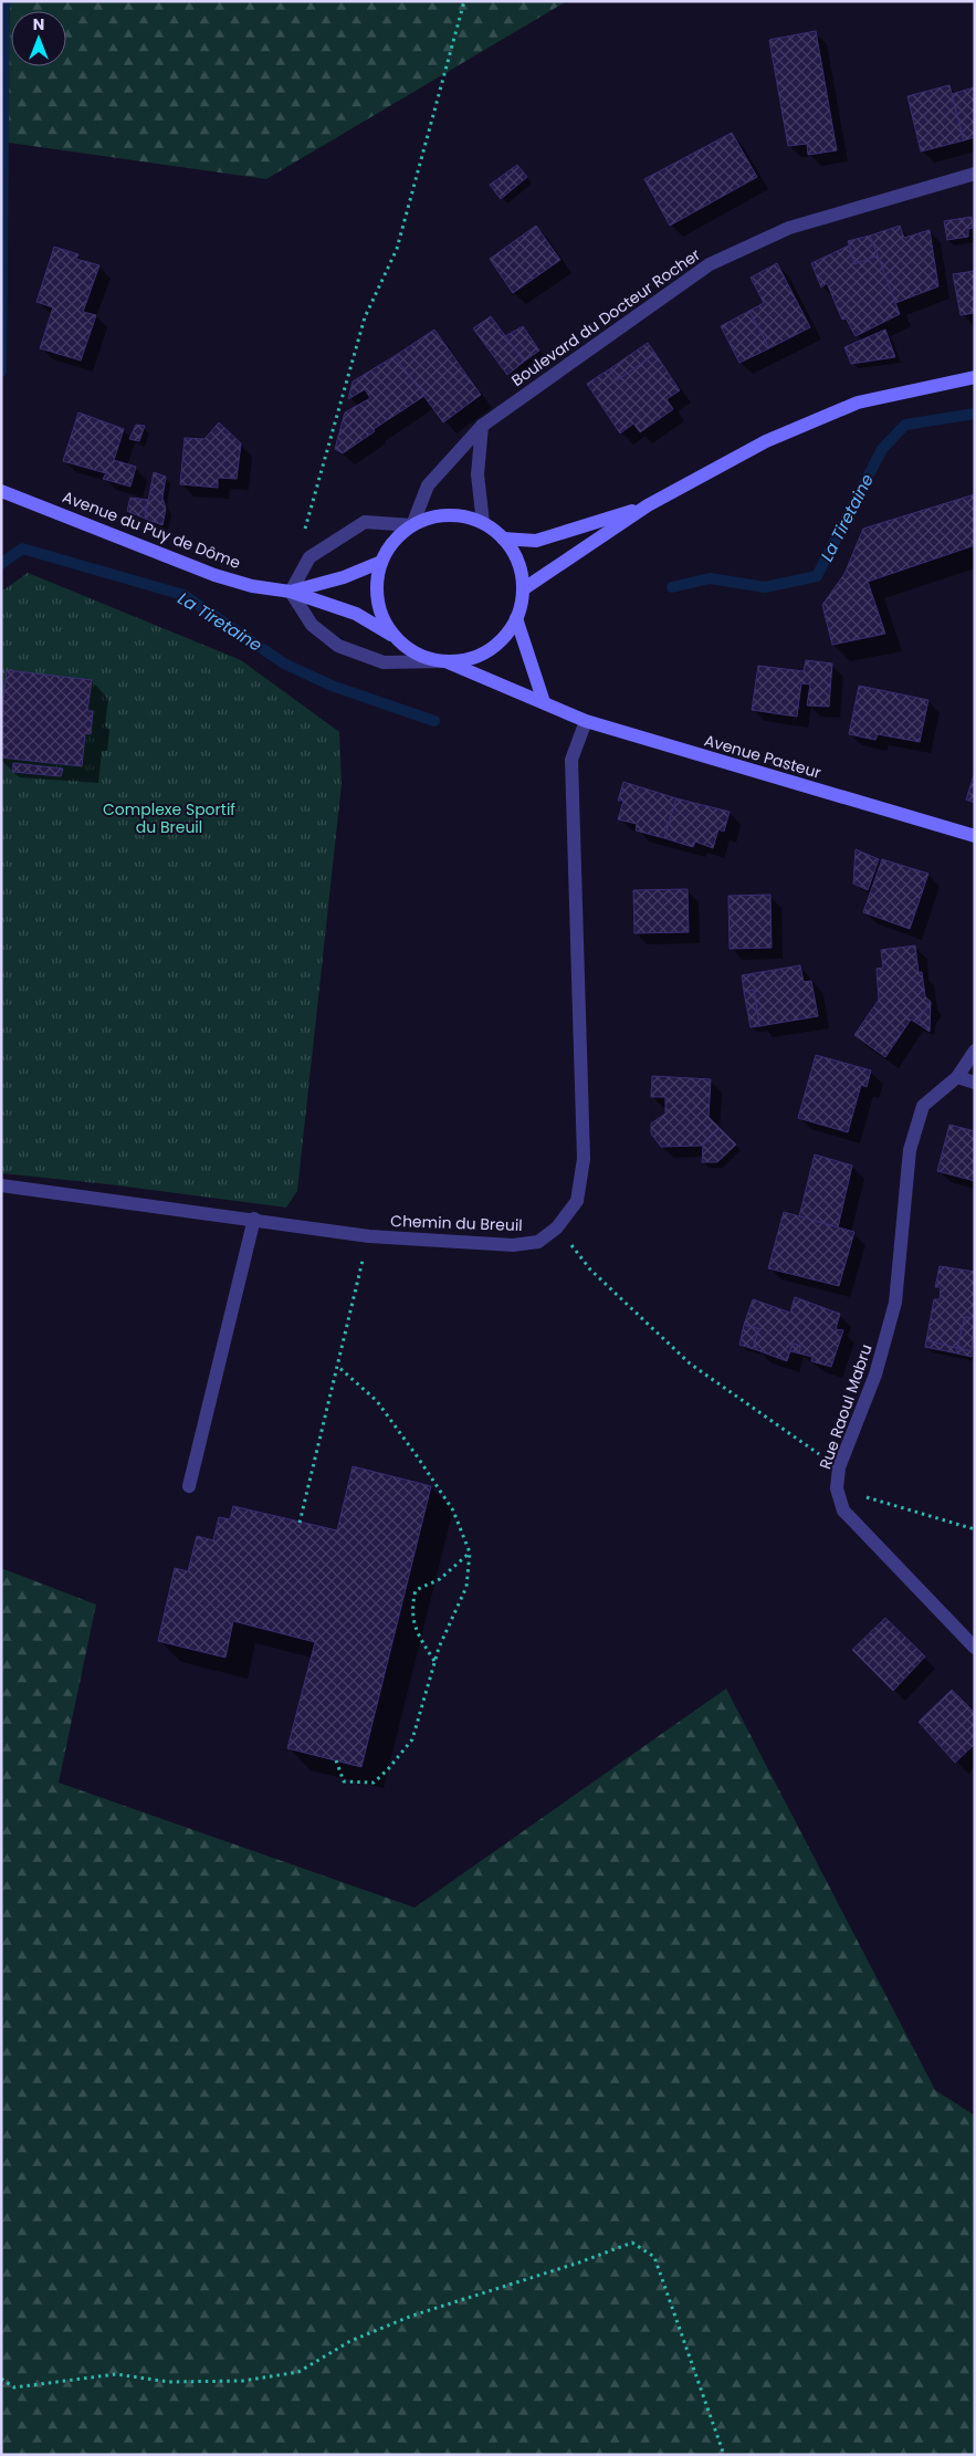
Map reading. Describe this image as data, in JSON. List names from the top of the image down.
{
  "streets": {
    "main road": ["Avenue du Puy de Dôme", "Avenue Pasteur"],
    "street": ["Boulevard du Docteur Rocher", "Chemin du Breuil", "Rue Raoul Mabru"]
  },
  "crossings": [
    ["Boulevard du Docteur Rocher", "Avenue du Puy de Dôme"],
    ["Boulevard du Docteur Rocher", "Avenue Pasteur"],
    ["Avenue du Puy de Dôme", "Avenue Pasteur"],
    ["Avenue Pasteur", "Chemin du Breuil"]
  ],
  "water": ["La Tiretaine"],
  "parks": ["Complexe Sportif du Breuil"],
  "north": "top"
}
